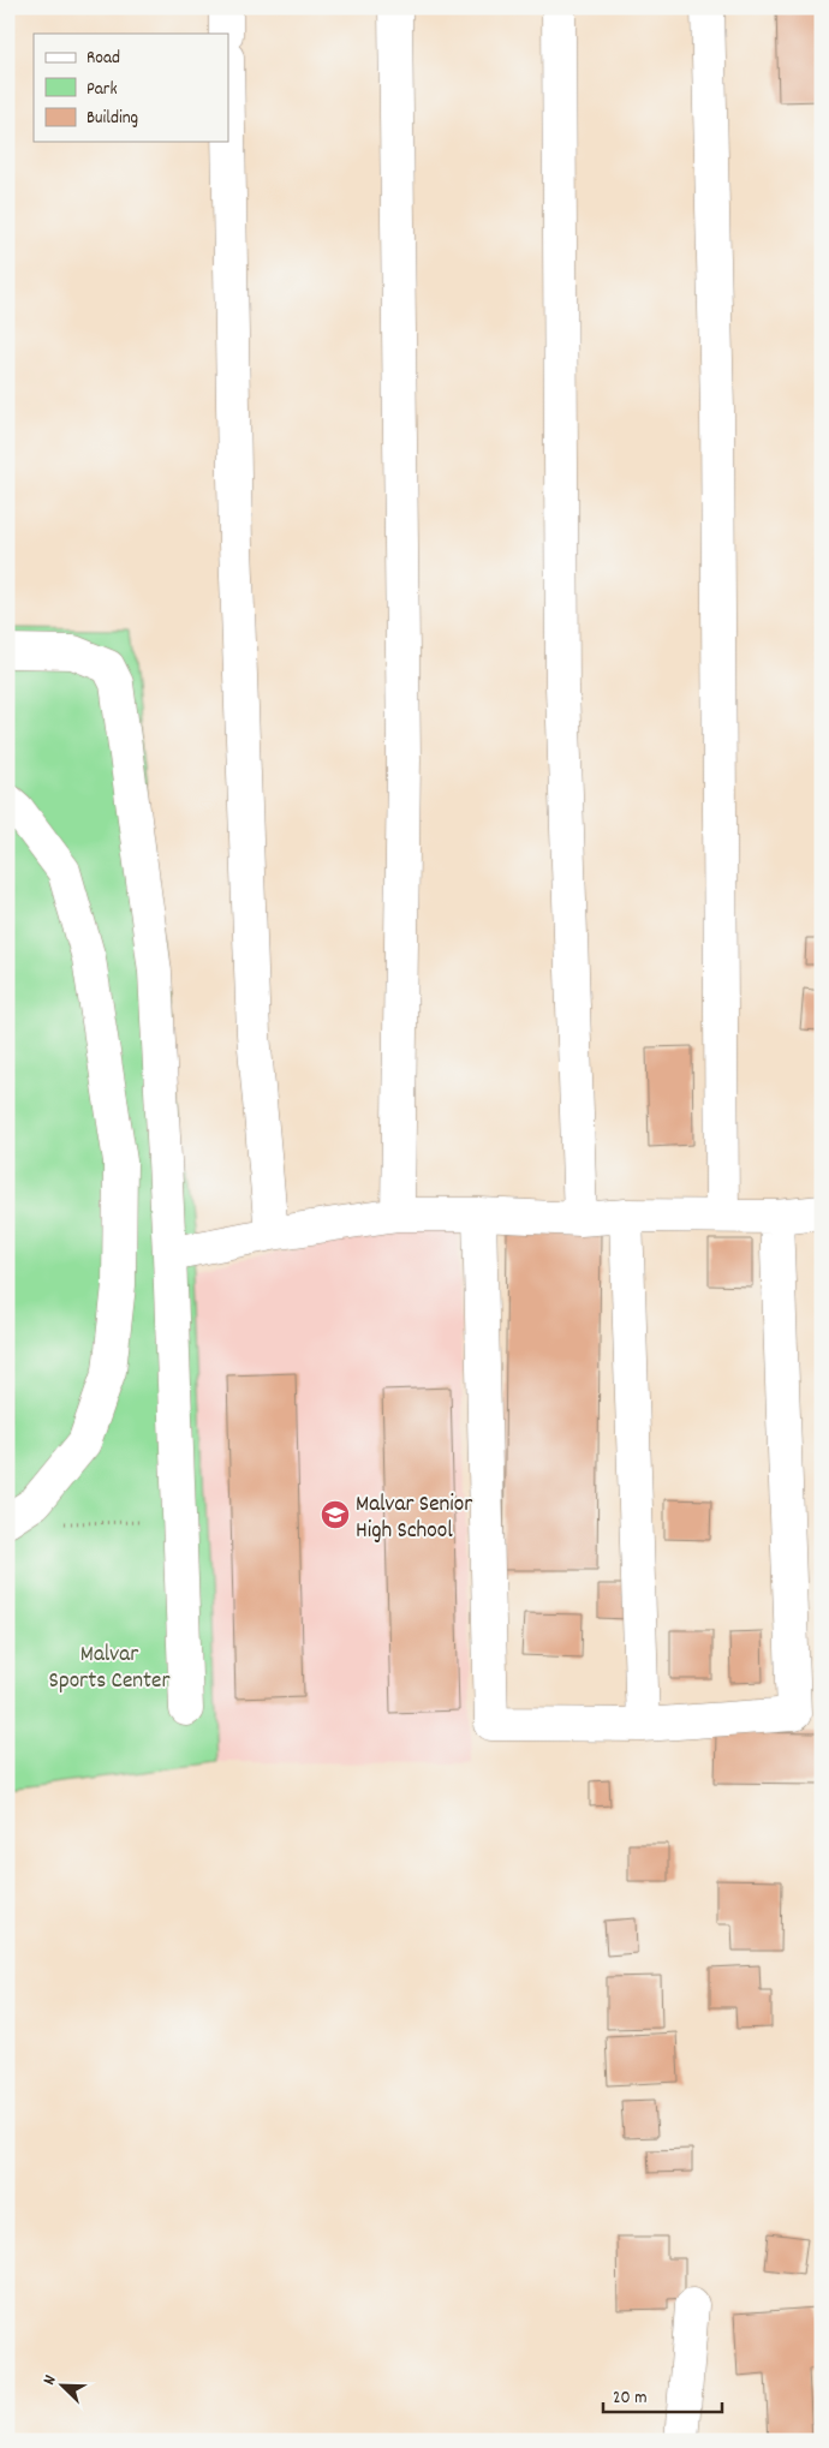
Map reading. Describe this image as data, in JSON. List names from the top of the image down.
{
  "parks": ["Malvar Sports Center"],
  "places": {
    "school or university": ["Malvar Senior High School"]
  },
  "legend": ["Road", "Park", "Building"],
  "scale_bar": "20 m",
  "north": "top left"
}
